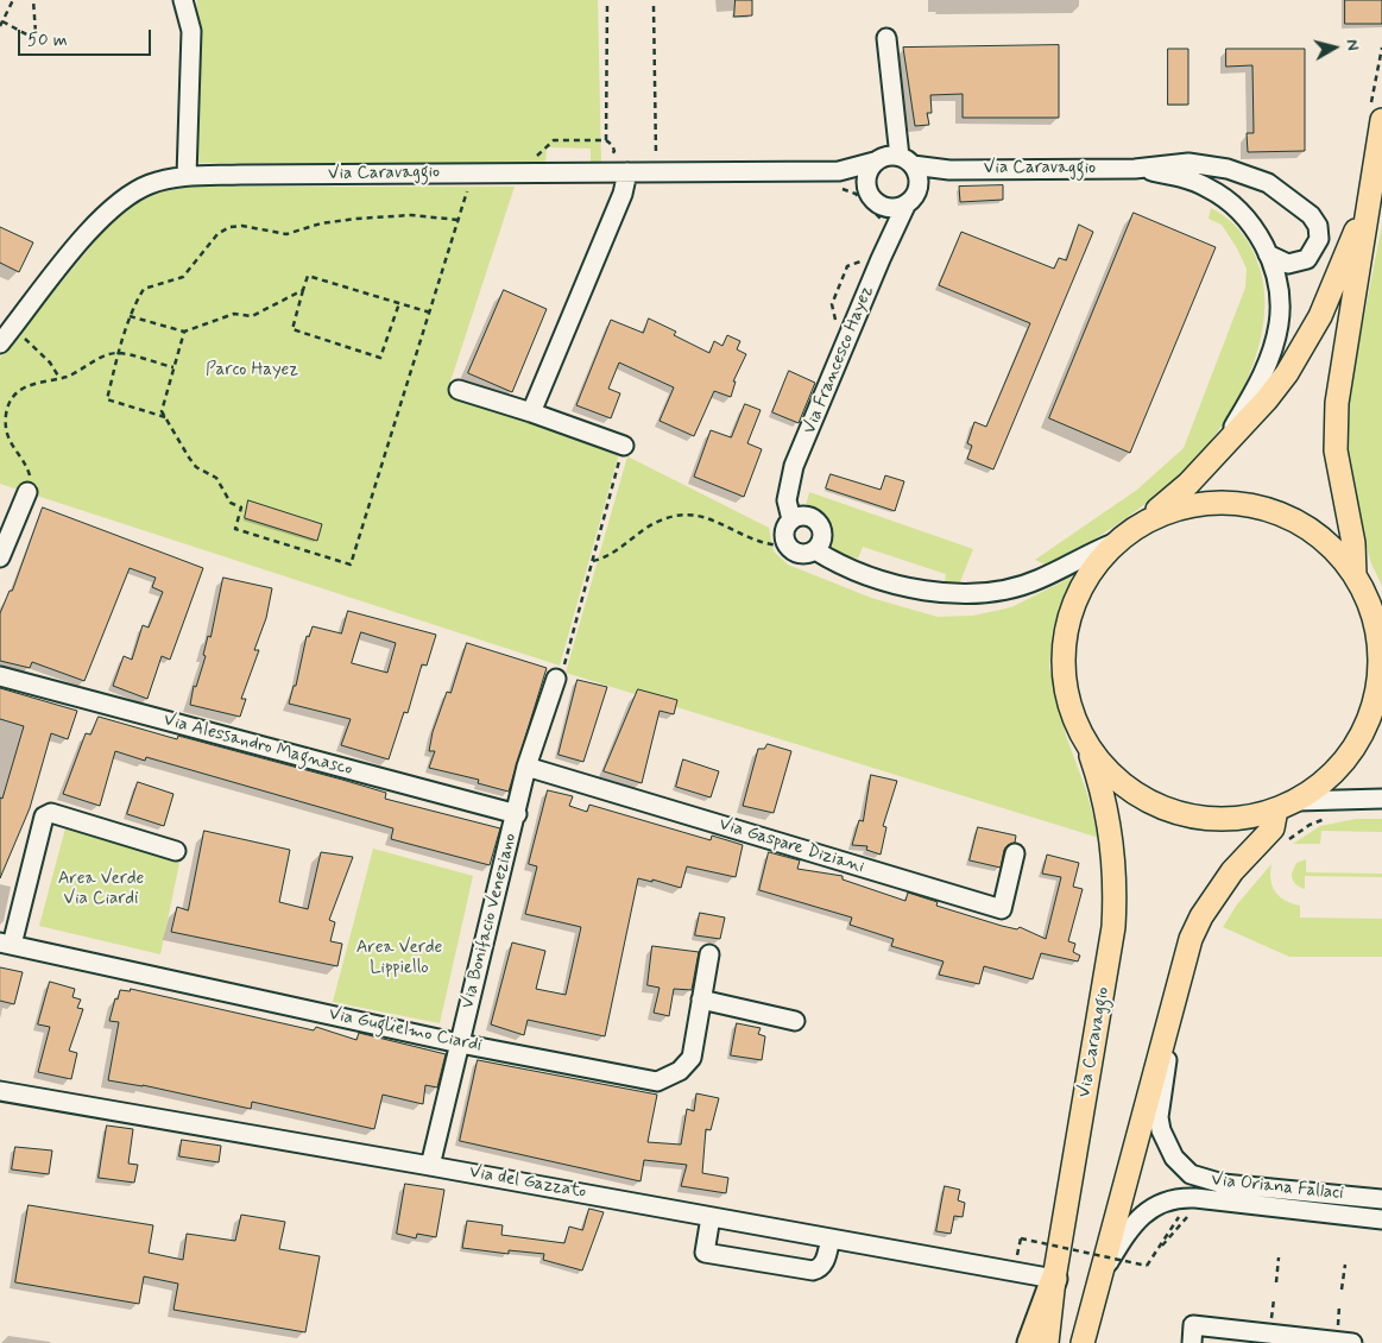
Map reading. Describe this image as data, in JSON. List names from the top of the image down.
{
  "streets": {
    "main road": ["Via Caravaggio"],
    "street": [
      "Via Francesco Hayez",
      "Via Alessandro Magnasco",
      "Via Gaspare Diziani",
      "Via Bonifacio Veneziano",
      "Via Guglielmo Ciardi",
      "Via del Gazzato",
      "Via Oriana Fallaci"
    ]
  },
  "crossings": [
    ["Via Caravaggio", "Via Francesco Hayez"],
    ["Via Caravaggio", "Via del Gazzato"],
    ["Via Alessandro Magnasco", "Via Bonifacio Veneziano"],
    ["Via Gaspare Diziani", "Via Bonifacio Veneziano"],
    ["Via Bonifacio Veneziano", "Via Guglielmo Ciardi"],
    ["Via Bonifacio Veneziano", "Via del Gazzato"]
  ],
  "parks": ["Parco Hayez", "Area Verde Via Ciardi", "Area Verde Lippiello"],
  "scale_bar": "50 m",
  "north": "right"
}
